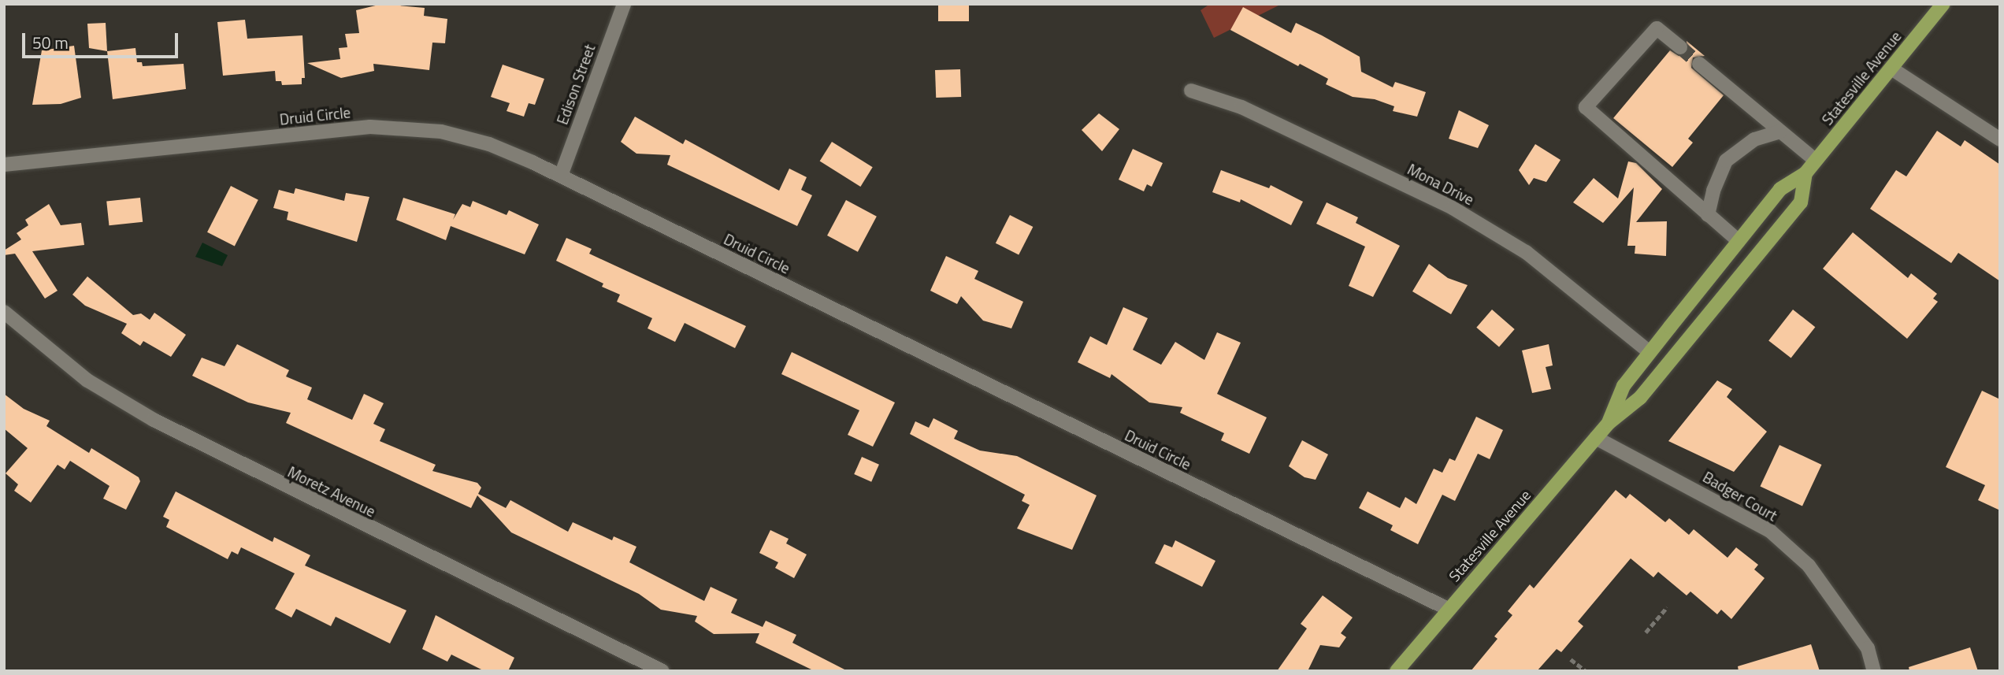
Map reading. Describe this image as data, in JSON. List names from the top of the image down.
{
  "streets": {
    "main road": ["Statesville Avenue"],
    "street": [
      "Edison Street",
      "Druid Circle",
      "Mona Drive",
      "Moretz Avenue",
      "Badger Court"
    ]
  },
  "crossings": [
    ["Statesville Avenue", "Druid Circle"],
    ["Statesville Avenue", "Mona Drive"],
    ["Statesville Avenue", "Badger Court"],
    ["Edison Street", "Druid Circle"]
  ],
  "scale_bar": "50 m"
}
